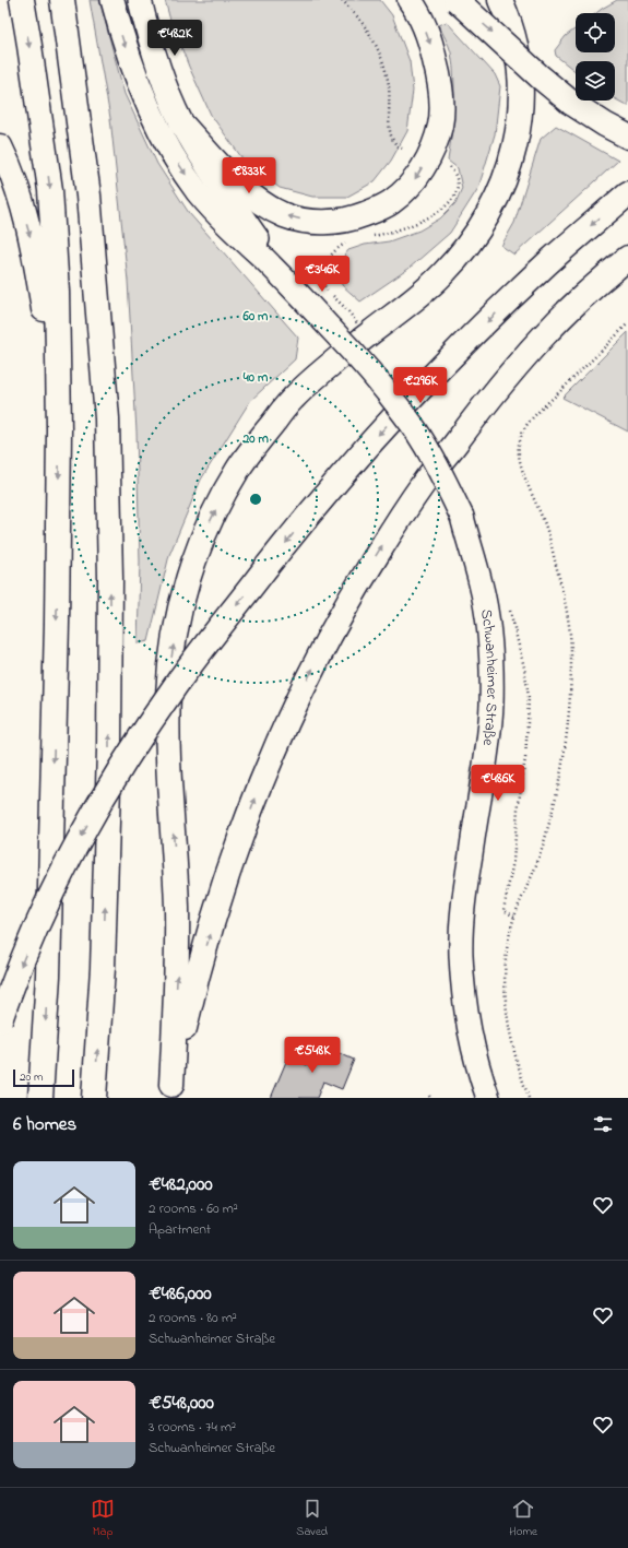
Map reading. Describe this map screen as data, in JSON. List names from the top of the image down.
{
  "streets": {
    "street": ["Schwanheimer Straße"]
  },
  "scale_bar": "20 m",
  "page": {
    "price": [
      "€482K",
      "€833K",
      "€346K",
      "€296K",
      "€486K",
      "€548K"
    ],
    "scale": "20 m",
    "heading": "6 homes",
    "list": [
      {
        "name": "€482,000",
        "note": "2 rooms · 60 m² · Apartment"
      },
      {
        "name": "€486,000",
        "note": "2 rooms · 80 m² · Schwanheimer Straße"
      },
      {
        "name": "€548,000",
        "note": "3 rooms · 74 m² · Schwanheimer Straße"
      }
    ],
    "tabs": ["Map", "Saved", "Home"]
  },
  "rings": ["60 m", "40 m", "20 m"]
}
